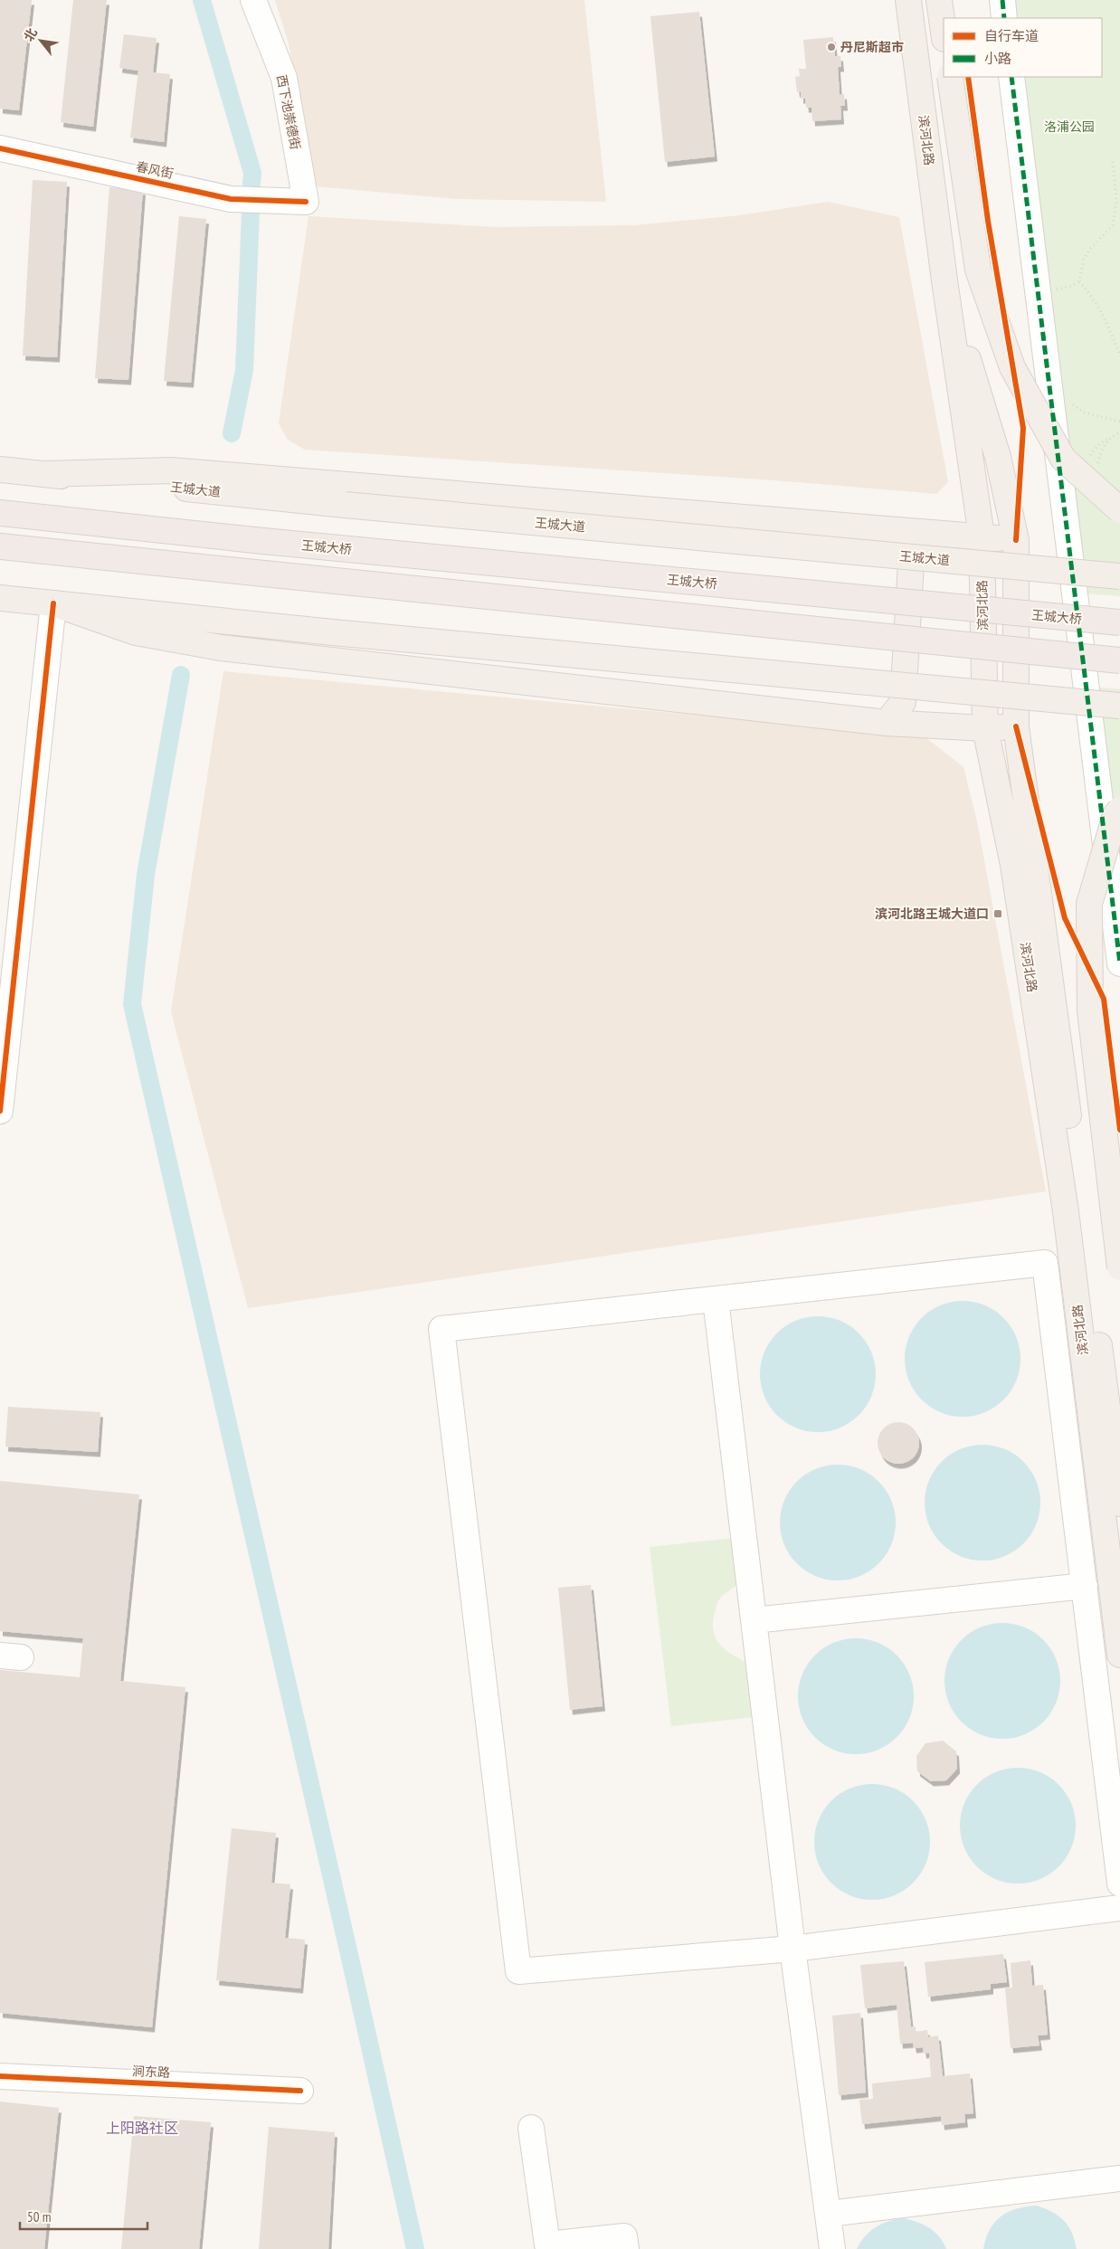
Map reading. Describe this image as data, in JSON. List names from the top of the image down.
{
  "streets": {
    "highway": ["王城大桥"],
    "main road": ["滨河北路", "王城大道"],
    "street": ["西下池崇德街", "春风街", "涧东路"]
  },
  "crossings": [
    ["西下池崇德街", "春风街"]
  ],
  "districts": ["上阳路社区"],
  "parks": ["洛浦公园"],
  "places": {
    "other": ["丹尼斯超市"],
    "transit": ["滨河北路王城大道口"]
  },
  "legend": ["自行车道", "小路"],
  "scale_bar": "50 m",
  "north": "top left"
}
